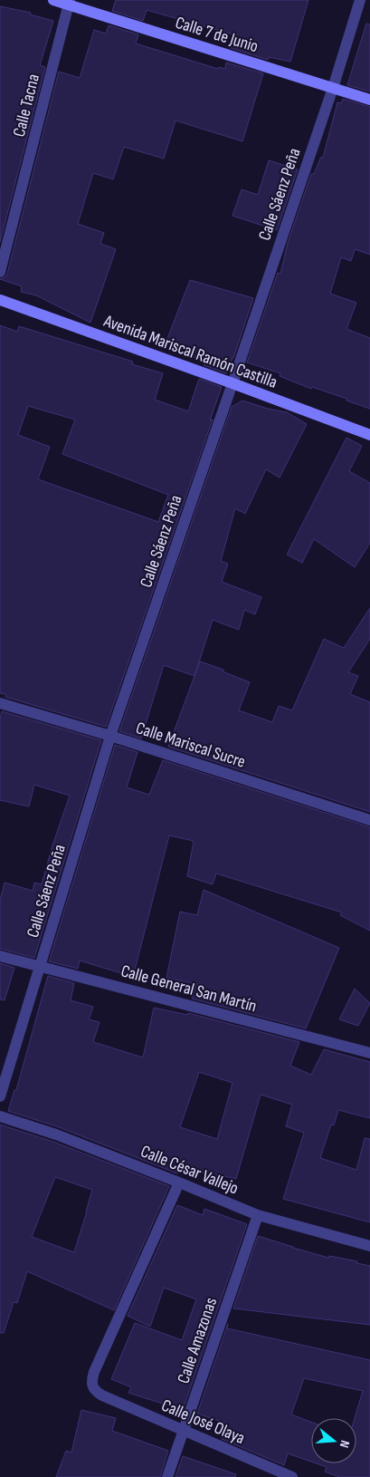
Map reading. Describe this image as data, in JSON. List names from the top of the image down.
{
  "streets": {
    "street": [
      "Calle 7 de Junio",
      "Calle Tacna",
      "Calle Sáenz Peña",
      "Avenida Mariscal Ramón Castilla",
      "Calle Mariscal Sucre",
      "Calle General San Martín",
      "Calle César Vallejo",
      "Calle Amazonas",
      "Calle José Olaya"
    ]
  },
  "crossings": [
    ["Calle 7 de Junio", "Calle Tacna"],
    ["Calle 7 de Junio", "Calle Sáenz Peña"],
    ["Calle Sáenz Peña", "Avenida Mariscal Ramón Castilla"],
    ["Calle Sáenz Peña", "Calle Mariscal Sucre"],
    ["Calle Sáenz Peña", "Calle General San Martín"],
    ["Calle César Vallejo", "Calle Amazonas"],
    ["Calle César Vallejo", "Calle José Olaya"],
    ["Calle Amazonas", "Calle José Olaya"]
  ],
  "north": "right"
}
